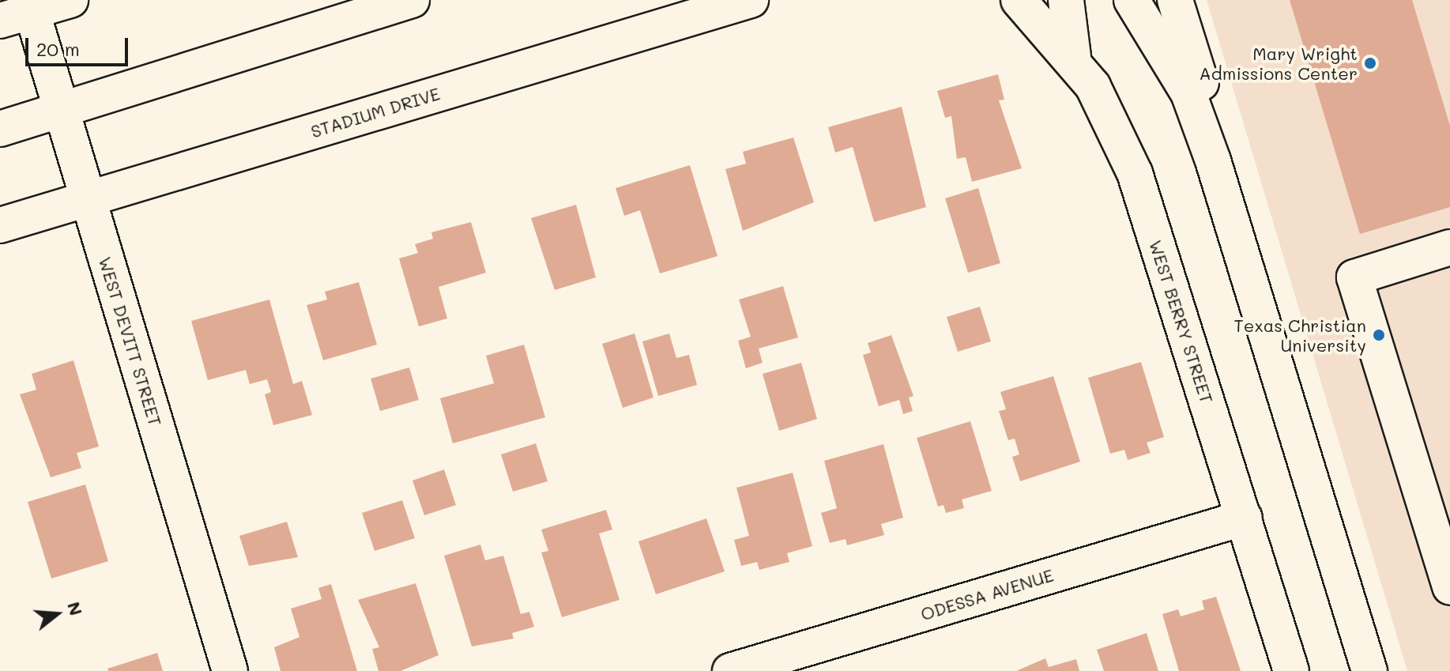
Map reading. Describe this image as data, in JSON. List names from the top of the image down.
{
  "streets": {
    "main road": [
      "STADIUM DRIVE",
      "WEST BERRY STREET",
      "WEST DEVITT STREET",
      "ODESSA AVENUE"
    ]
  },
  "crossings": [
    ["STADIUM DRIVE", "WEST DEVITT STREET"],
    ["WEST BERRY STREET", "ODESSA AVENUE"]
  ],
  "places": ["Mary Wright Admissions Center", "Texas Christian University"],
  "scale_bar": "20 m",
  "north": "right"
}
